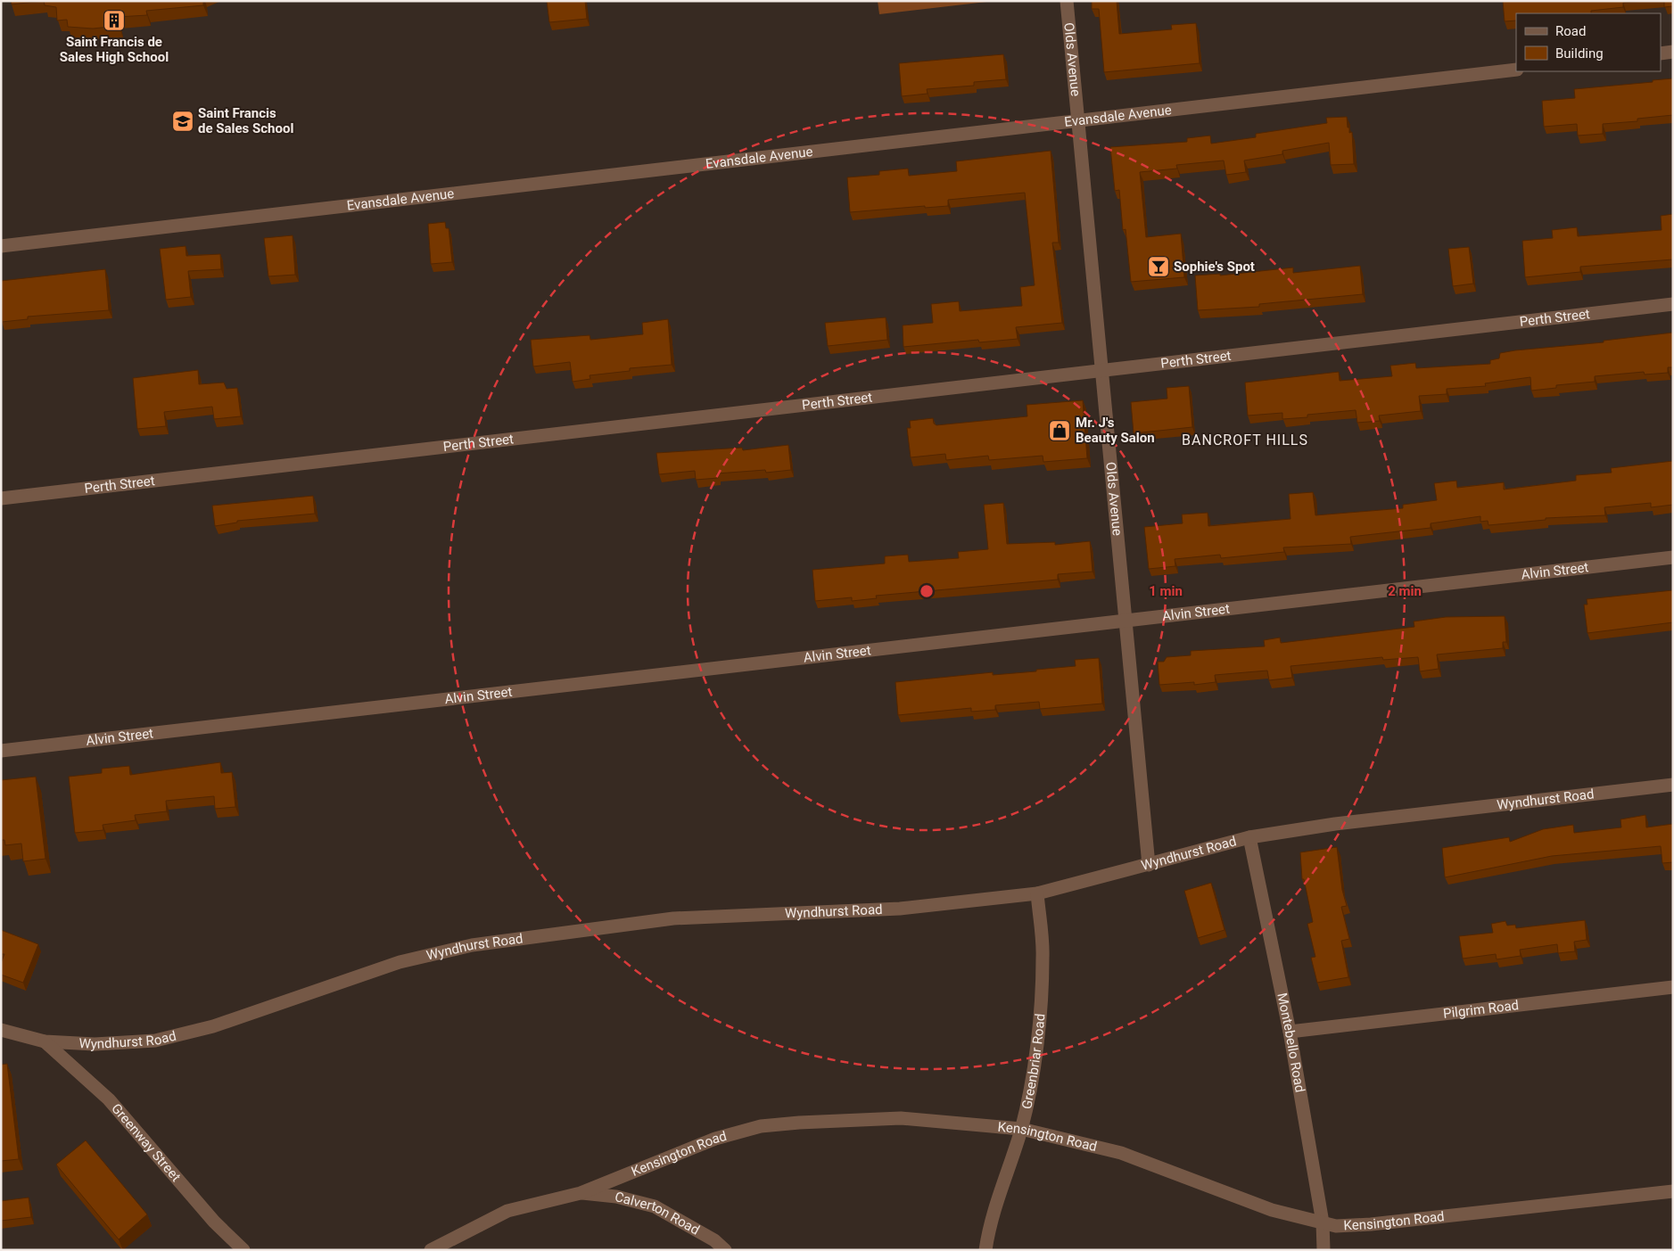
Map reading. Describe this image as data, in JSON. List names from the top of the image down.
{
  "streets": {
    "street": [
      "Olds Avenue",
      "Evansdale Avenue",
      "Perth Street",
      "Alvin Street",
      "Wyndhurst Road",
      "Pilgrim Road",
      "Montebello Road",
      "Greenbriar Road",
      "Kensington Road",
      "Greenway Street",
      "Calverton Road"
    ]
  },
  "crossings": [
    ["Olds Avenue", "Evansdale Avenue"],
    ["Olds Avenue", "Perth Street"],
    ["Olds Avenue", "Alvin Street"],
    ["Olds Avenue", "Wyndhurst Road"],
    ["Wyndhurst Road", "Montebello Road"],
    ["Wyndhurst Road", "Greenbriar Road"],
    ["Wyndhurst Road", "Greenway Street"],
    ["Pilgrim Road", "Montebello Road"],
    ["Montebello Road", "Kensington Road"],
    ["Greenbriar Road", "Kensington Road"],
    ["Kensington Road", "Calverton Road"]
  ],
  "districts": ["BANCROFT HILLS"],
  "places": {
    "building": ["Saint Francis de Sales High School"],
    "school or university": ["Saint Francis de Sales School"],
    "bar": ["Sophie's Spot"],
    "shop": ["Mr. J's Beauty Salon"]
  },
  "legend": ["Road", "Building"],
  "rings": ["1 min", "2 min"]
}
